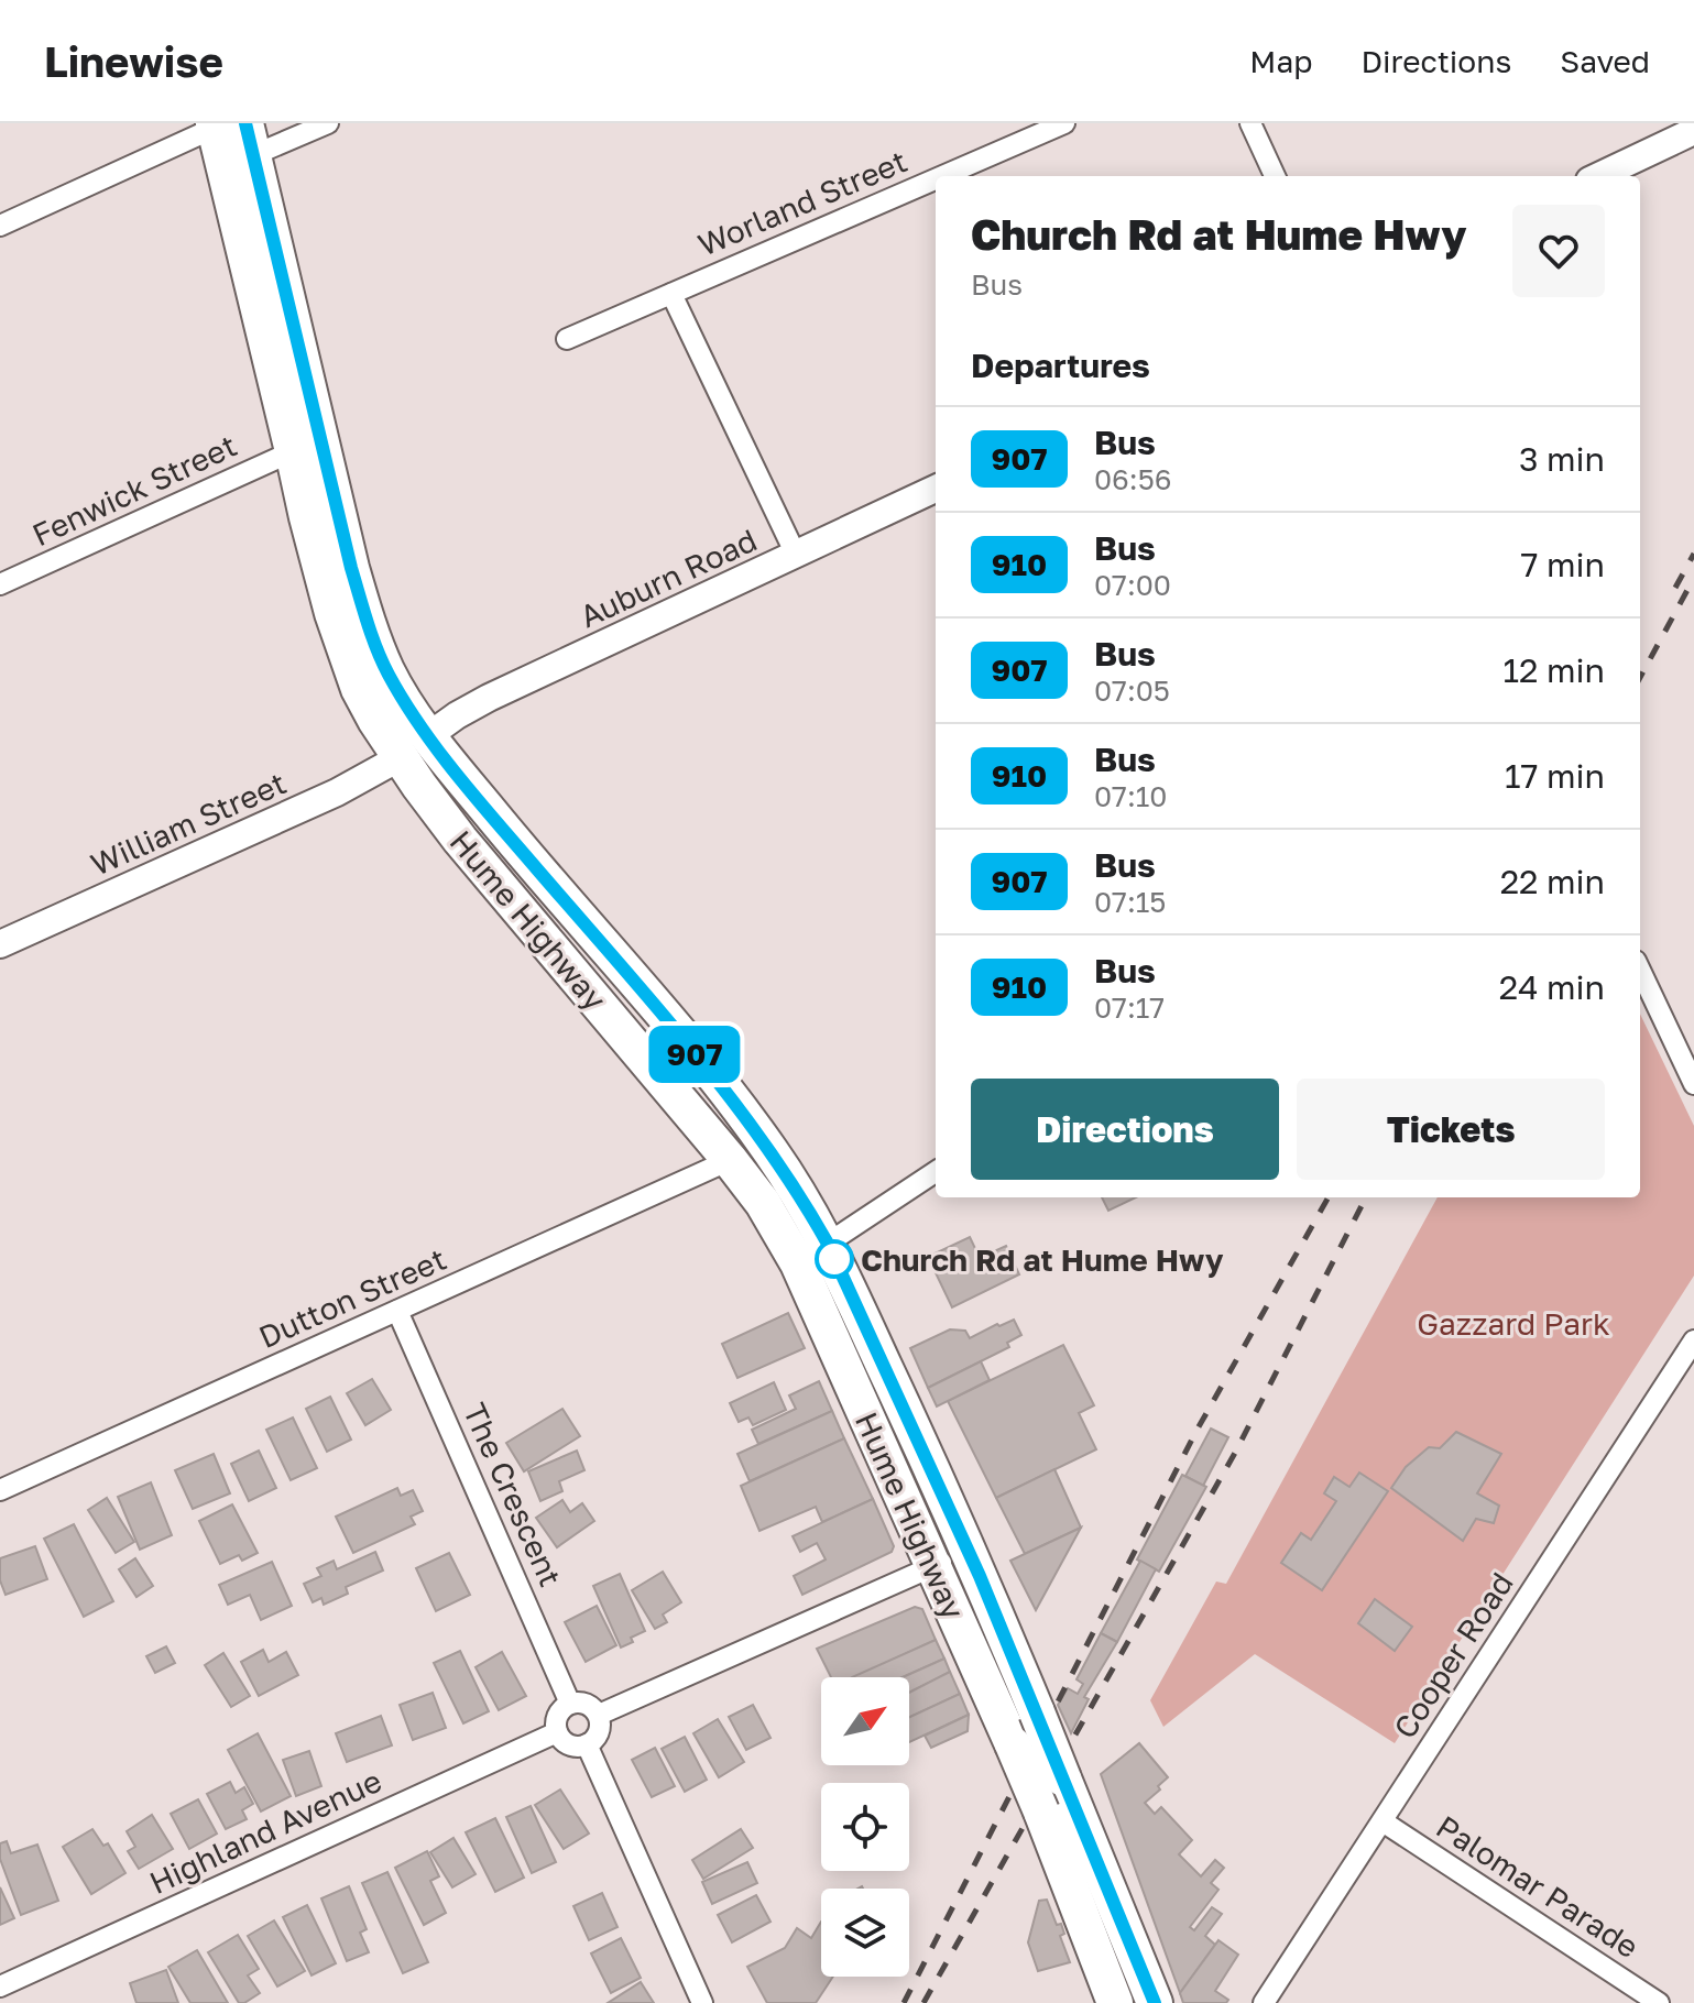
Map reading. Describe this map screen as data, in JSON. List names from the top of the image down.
{
  "streets": {
    "highway": ["Hume Highway"],
    "main road": ["Auburn Road", "William Street"],
    "street": [
      "Worland Street",
      "Fenwick Street",
      "Dutton Street",
      "The Crescent",
      "Cooper Road",
      "Highland Avenue",
      "Palomar Parade"
    ]
  },
  "crossings": [
    ["Fenwick Street", "Hume Highway"],
    ["Auburn Road", "Hume Highway"],
    ["William Street", "Hume Highway"],
    ["Hume Highway", "Dutton Street"],
    ["Dutton Street", "The Crescent"],
    ["The Crescent", "Highland Avenue"],
    ["Cooper Road", "Palomar Parade"]
  ],
  "parks": ["Gazzard Park"],
  "places": ["Church Rd at Hume Hwy"],
  "lines": ["bus line 907"],
  "north": "top right",
  "page": {
    "header": "Linewise",
    "nav": ["Map", "Directions", "Saved"],
    "on_map": "907",
    "heading": [
      ["Church Rd at Hume Hwy", "Bus"],
      "Departures"
    ],
    "list": [
      {
        "mark": "907",
        "name": "Bus",
        "note": "06:56",
        "value": "3 min"
      },
      {
        "mark": "910",
        "name": "Bus",
        "note": "07:00",
        "value": "7 min"
      },
      {
        "mark": "907",
        "name": "Bus",
        "note": "07:05",
        "value": "12 min"
      },
      {
        "mark": "910",
        "name": "Bus",
        "note": "07:10",
        "value": "17 min"
      },
      {
        "mark": "907",
        "name": "Bus",
        "note": "07:15",
        "value": "22 min"
      },
      {
        "mark": "910",
        "name": "Bus",
        "note": "07:17",
        "value": "24 min"
      }
    ],
    "buttons": ["Directions", "Tickets"]
  }
}
